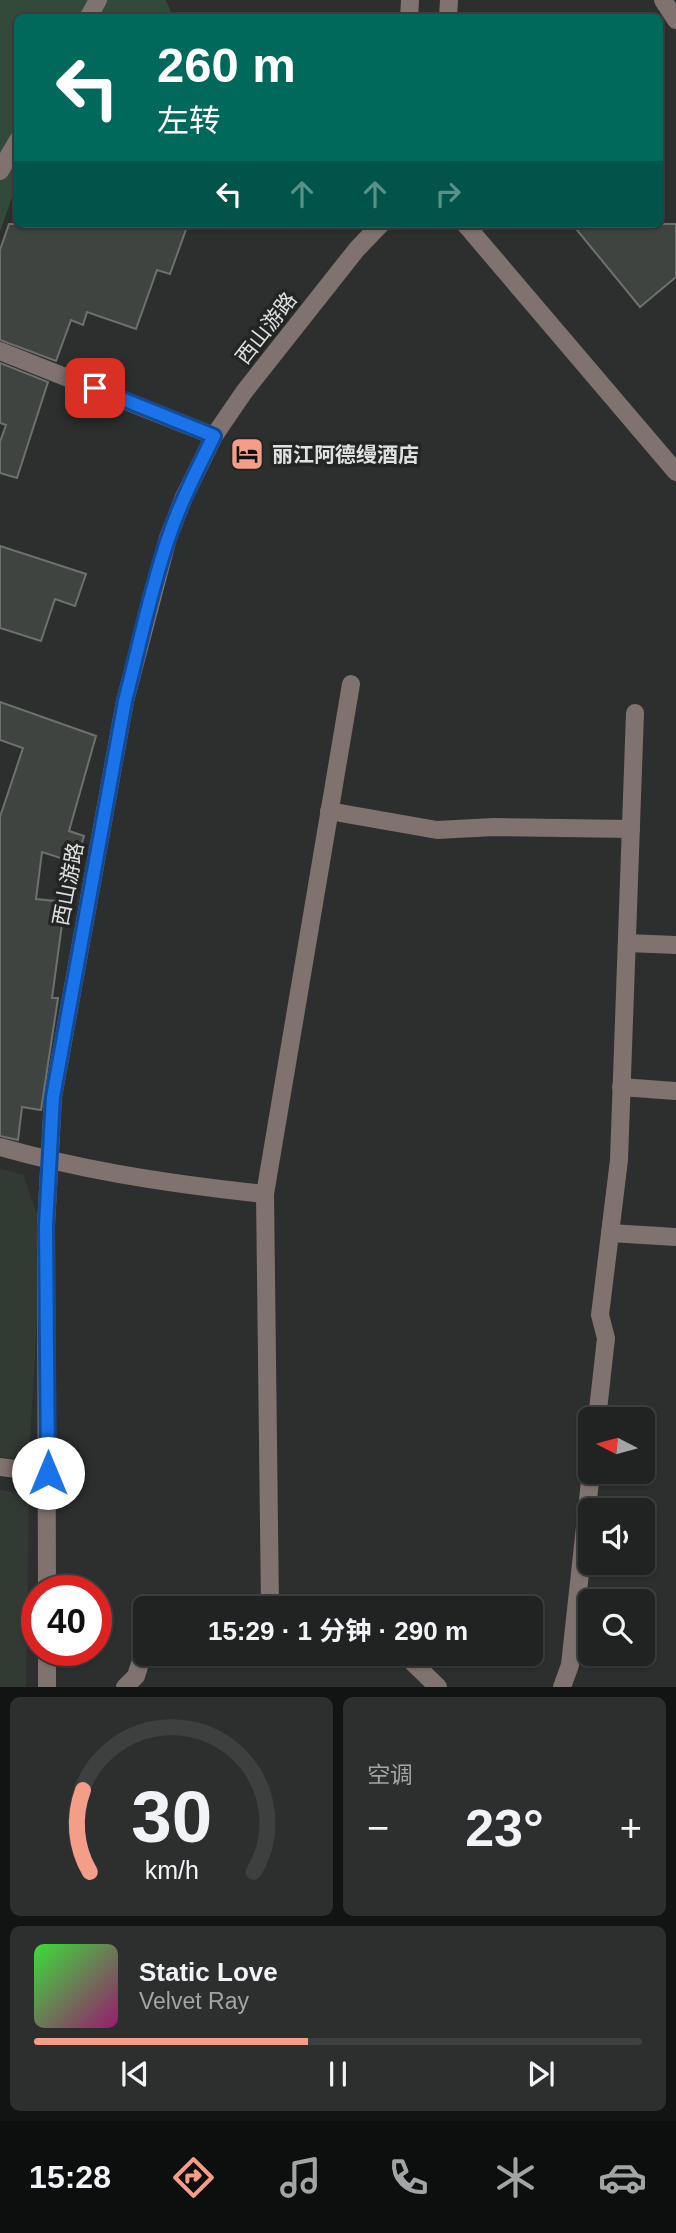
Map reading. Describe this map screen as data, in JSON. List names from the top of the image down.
{
  "streets": {
    "street": ["西山游路"]
  },
  "places": {
    "hotel": ["丽江阿德缦酒店"]
  },
  "north": "left",
  "page": {
    "turn": ["260 m", "左转"],
    "limit": "40",
    "trip": "15:29 · 1 分钟 · 290 m",
    "tile": "空调",
    "heat": ["−", "23°", "+"],
    "song": ["Static Love", "Velvet Ray"],
    "tabs": "15:28",
    "gauge": ["30", "km/h"]
  }
}
